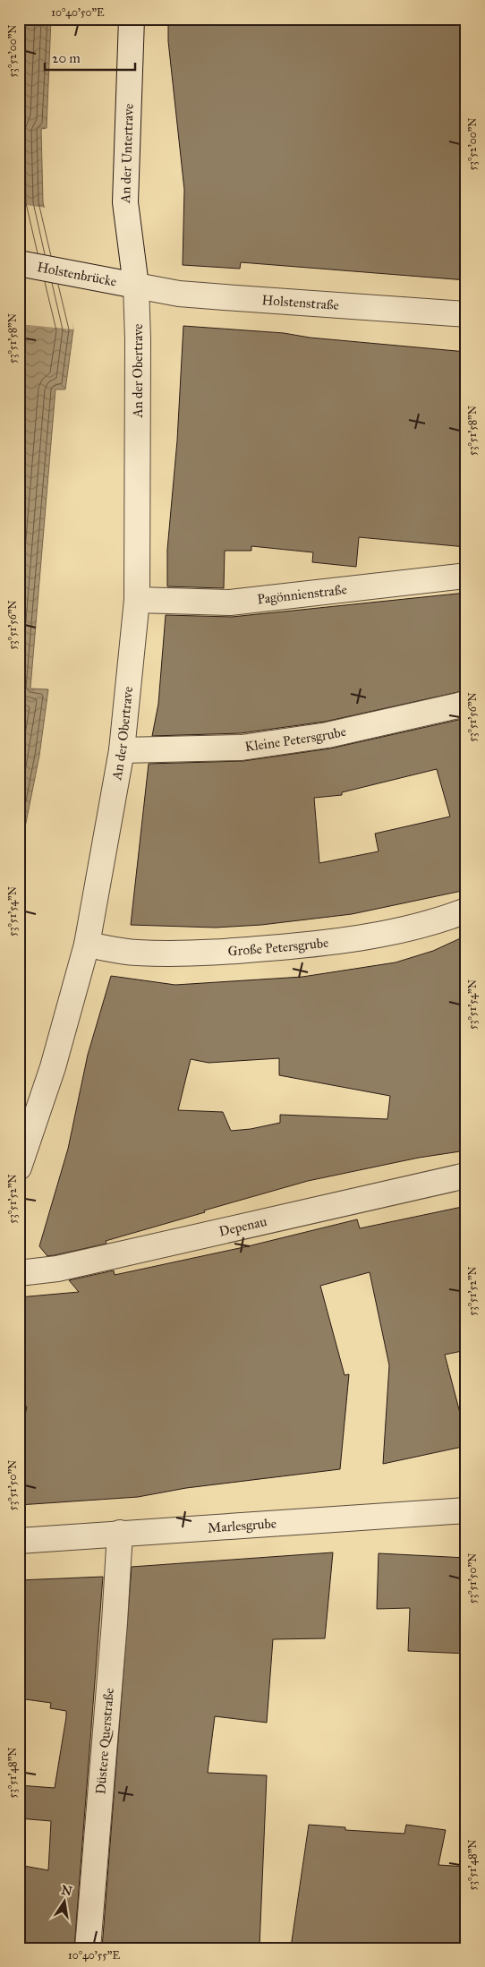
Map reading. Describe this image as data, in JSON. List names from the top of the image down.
{
  "streets": {
    "street": [
      "An der Untertrave",
      "Holstenbrücke",
      "Holstenstraße",
      "An der Obertrave",
      "Pagönnienstraße",
      "Kleine Petersgrube",
      "Große Petersgrube",
      "Depenau",
      "Marlesgrube",
      "Düstere Querstraße"
    ]
  },
  "crossings": [
    ["An der Untertrave", "Holstenbrücke"],
    ["An der Untertrave", "Holstenstraße"],
    ["An der Untertrave", "An der Obertrave"],
    ["Holstenbrücke", "Holstenstraße"],
    ["Holstenbrücke", "An der Obertrave"],
    ["Holstenstraße", "An der Obertrave"],
    ["An der Obertrave", "Pagönnienstraße"],
    ["An der Obertrave", "Kleine Petersgrube"],
    ["An der Obertrave", "Große Petersgrube"],
    ["Marlesgrube", "Düstere Querstraße"]
  ],
  "scale_bar": "20 m",
  "north": "top",
  "coordinates": [
    "10°40'50\"E",
    "53°52'00\"N",
    "53°51'58\"N",
    "53°51'56\"N",
    "53°51'54\"N",
    "53°51'52\"N",
    "53°51'50\"N",
    "53°51'48\"N",
    "10°40'55\"E"
  ]
}
